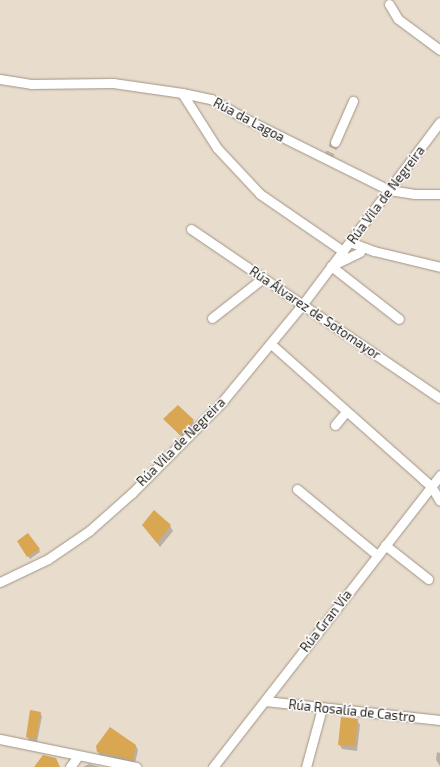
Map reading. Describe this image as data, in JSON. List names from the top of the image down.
{
  "streets": {
    "street": [
      "Rúa da Lagoa",
      "Rúa Vila de Negreira",
      "Rúa Álvarez de Sotomayor",
      "Rúa Gran Vía",
      "Rúa Rosalía de Castro"
    ]
  },
  "crossings": [
    ["Rúa da Lagoa", "Rúa Vila de Negreira"],
    ["Rúa Vila de Negreira", "Rúa Álvarez de Sotomayor"],
    ["Rúa Gran Vía", "Rúa Rosalía de Castro"]
  ]
}
